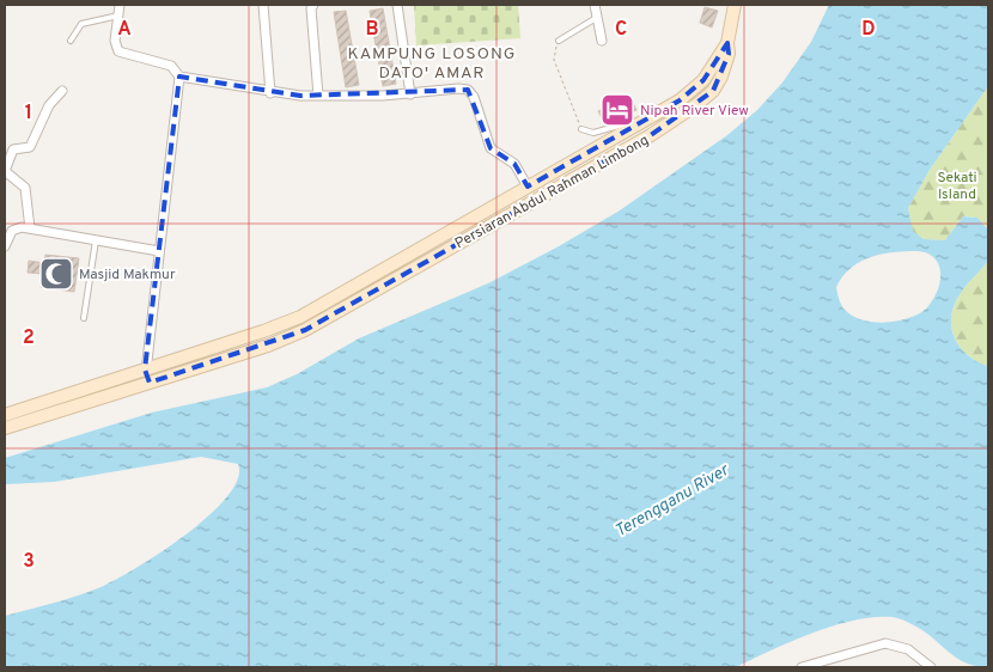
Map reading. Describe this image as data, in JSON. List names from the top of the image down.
{
  "streets": {
    "street": ["Persiaran Abdul Rahman Limbong"]
  },
  "districts": ["KAMPUNG LOSONG DATO' AMAR"],
  "water": ["Terengganu River"],
  "parks": ["Sekati Island"],
  "places": {
    "hotel": ["Nipah River View"],
    "mosque": ["Masjid Makmur"]
  },
  "grid": {
    "columns": [
      "A",
      "B",
      "C",
      "D"
    ],
    "rows": ["1", "2", "3"]
  }
}
